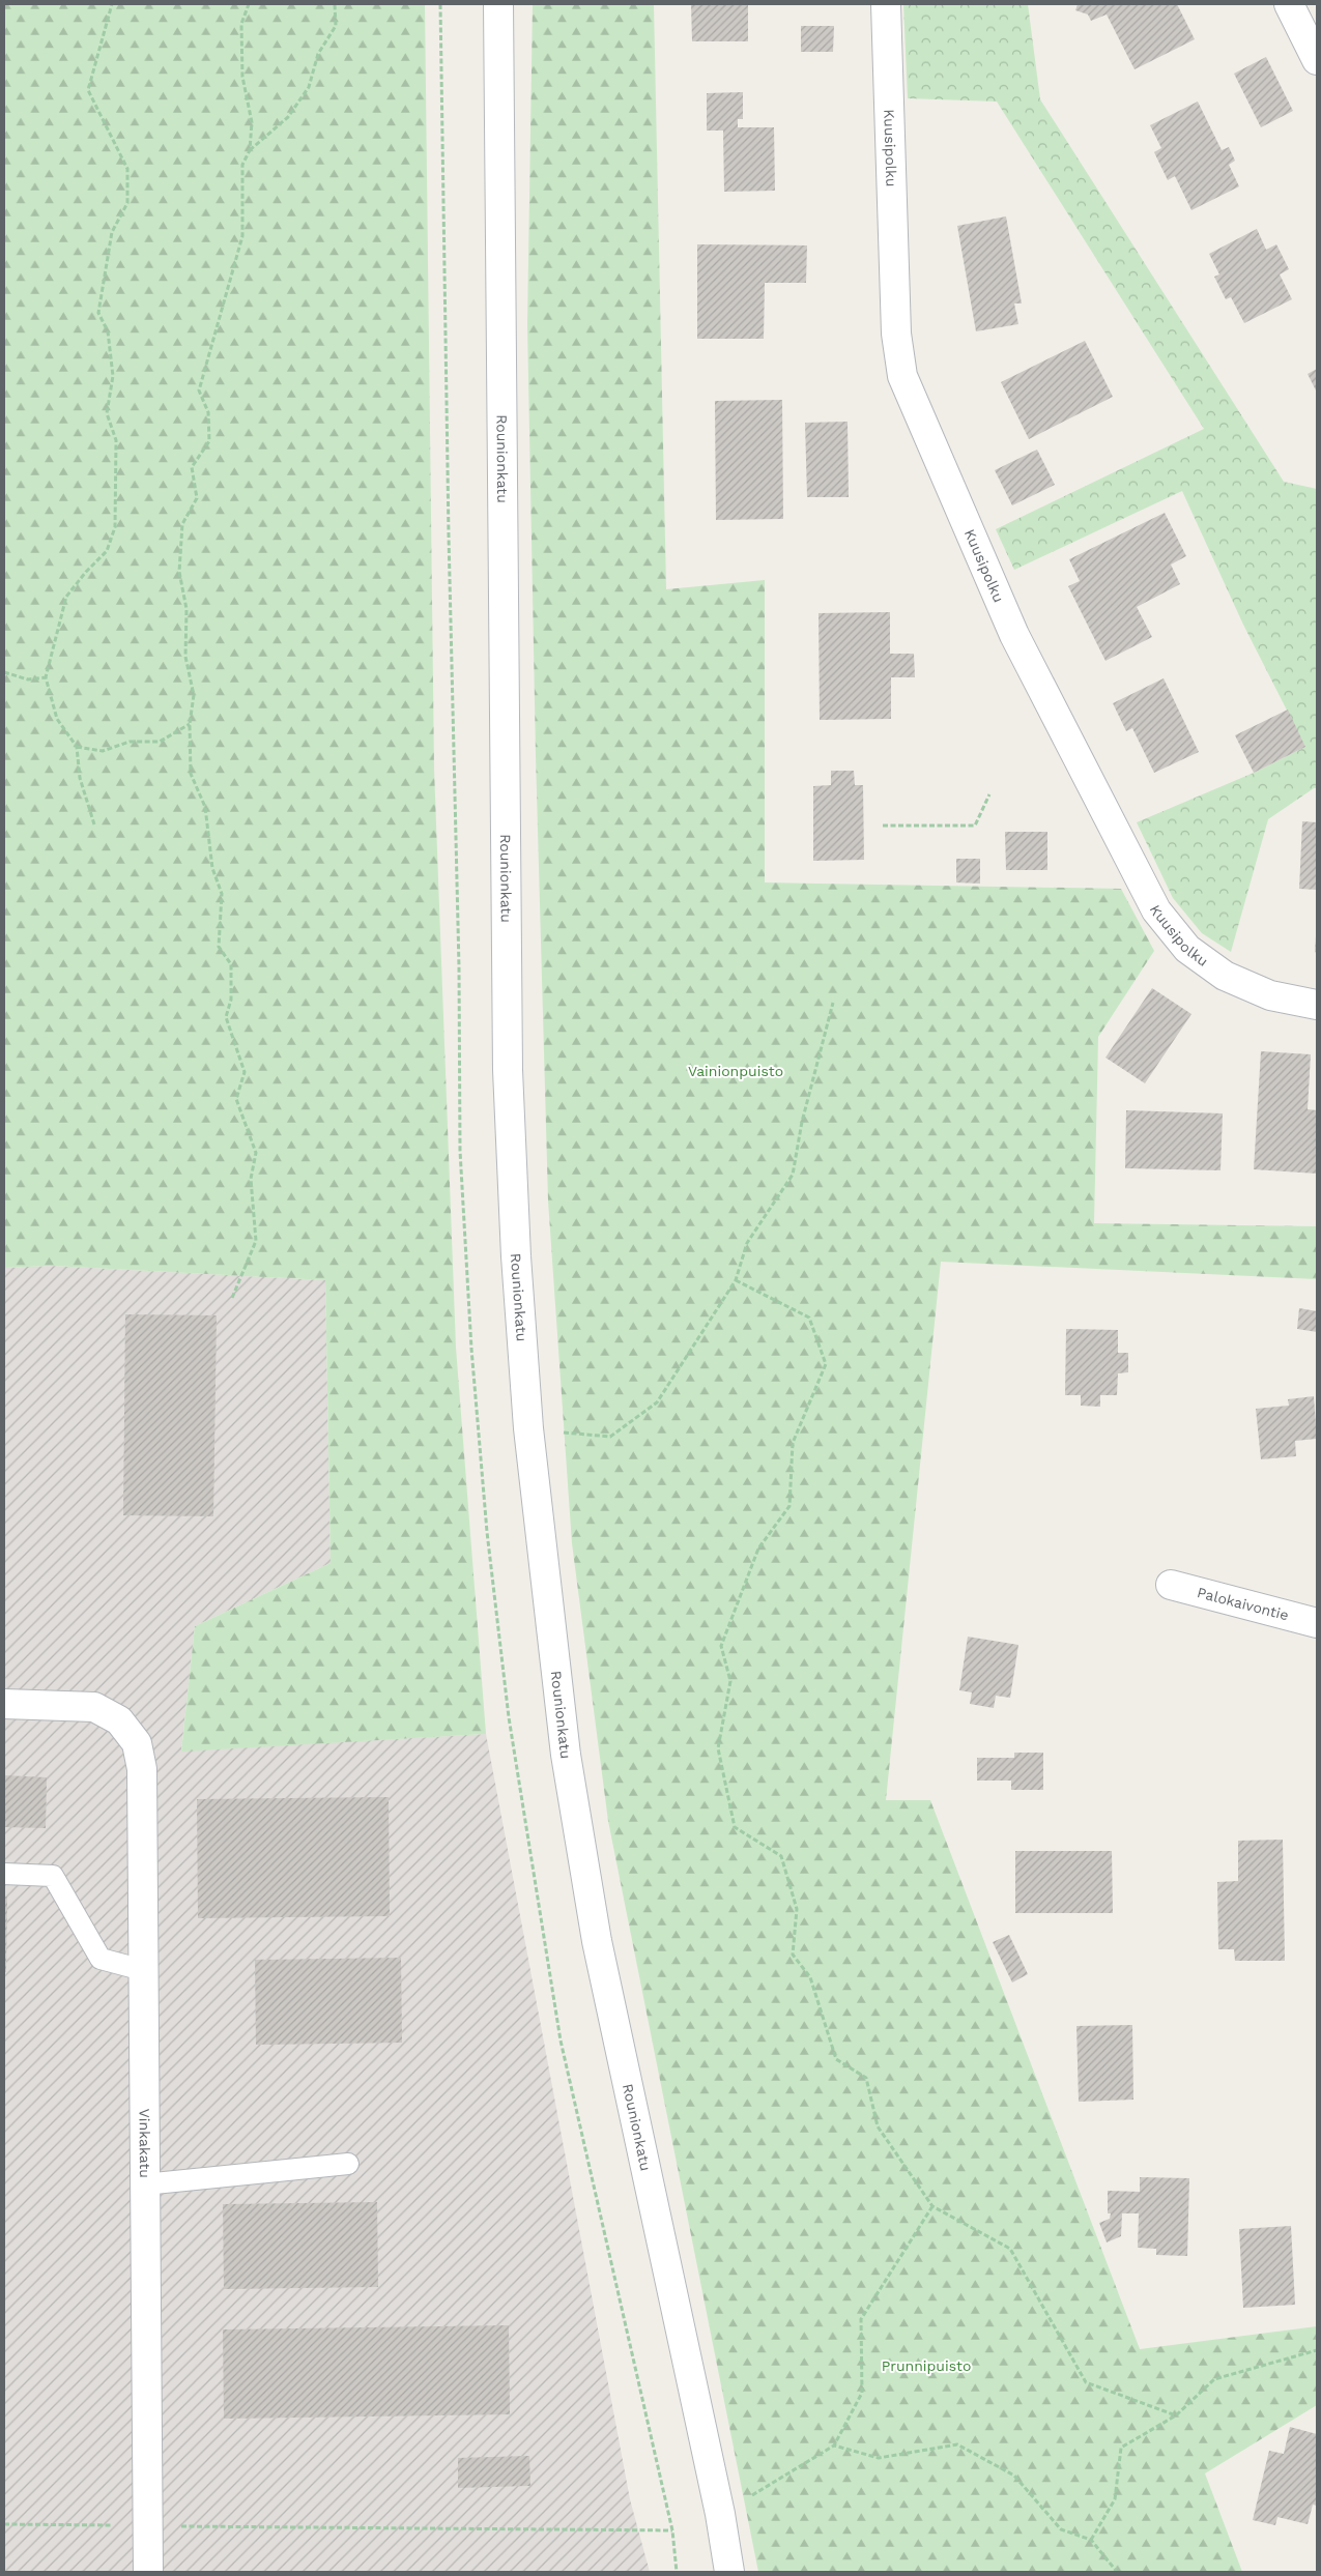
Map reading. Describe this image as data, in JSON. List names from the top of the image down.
{
  "streets": {
    "main road": [
      "Kuusipolku",
      "Rounionkatu",
      "Palokaivontie",
      "Vinkakatu"
    ]
  },
  "parks": ["Vainionpuisto", "Prunnipuisto"]
}
